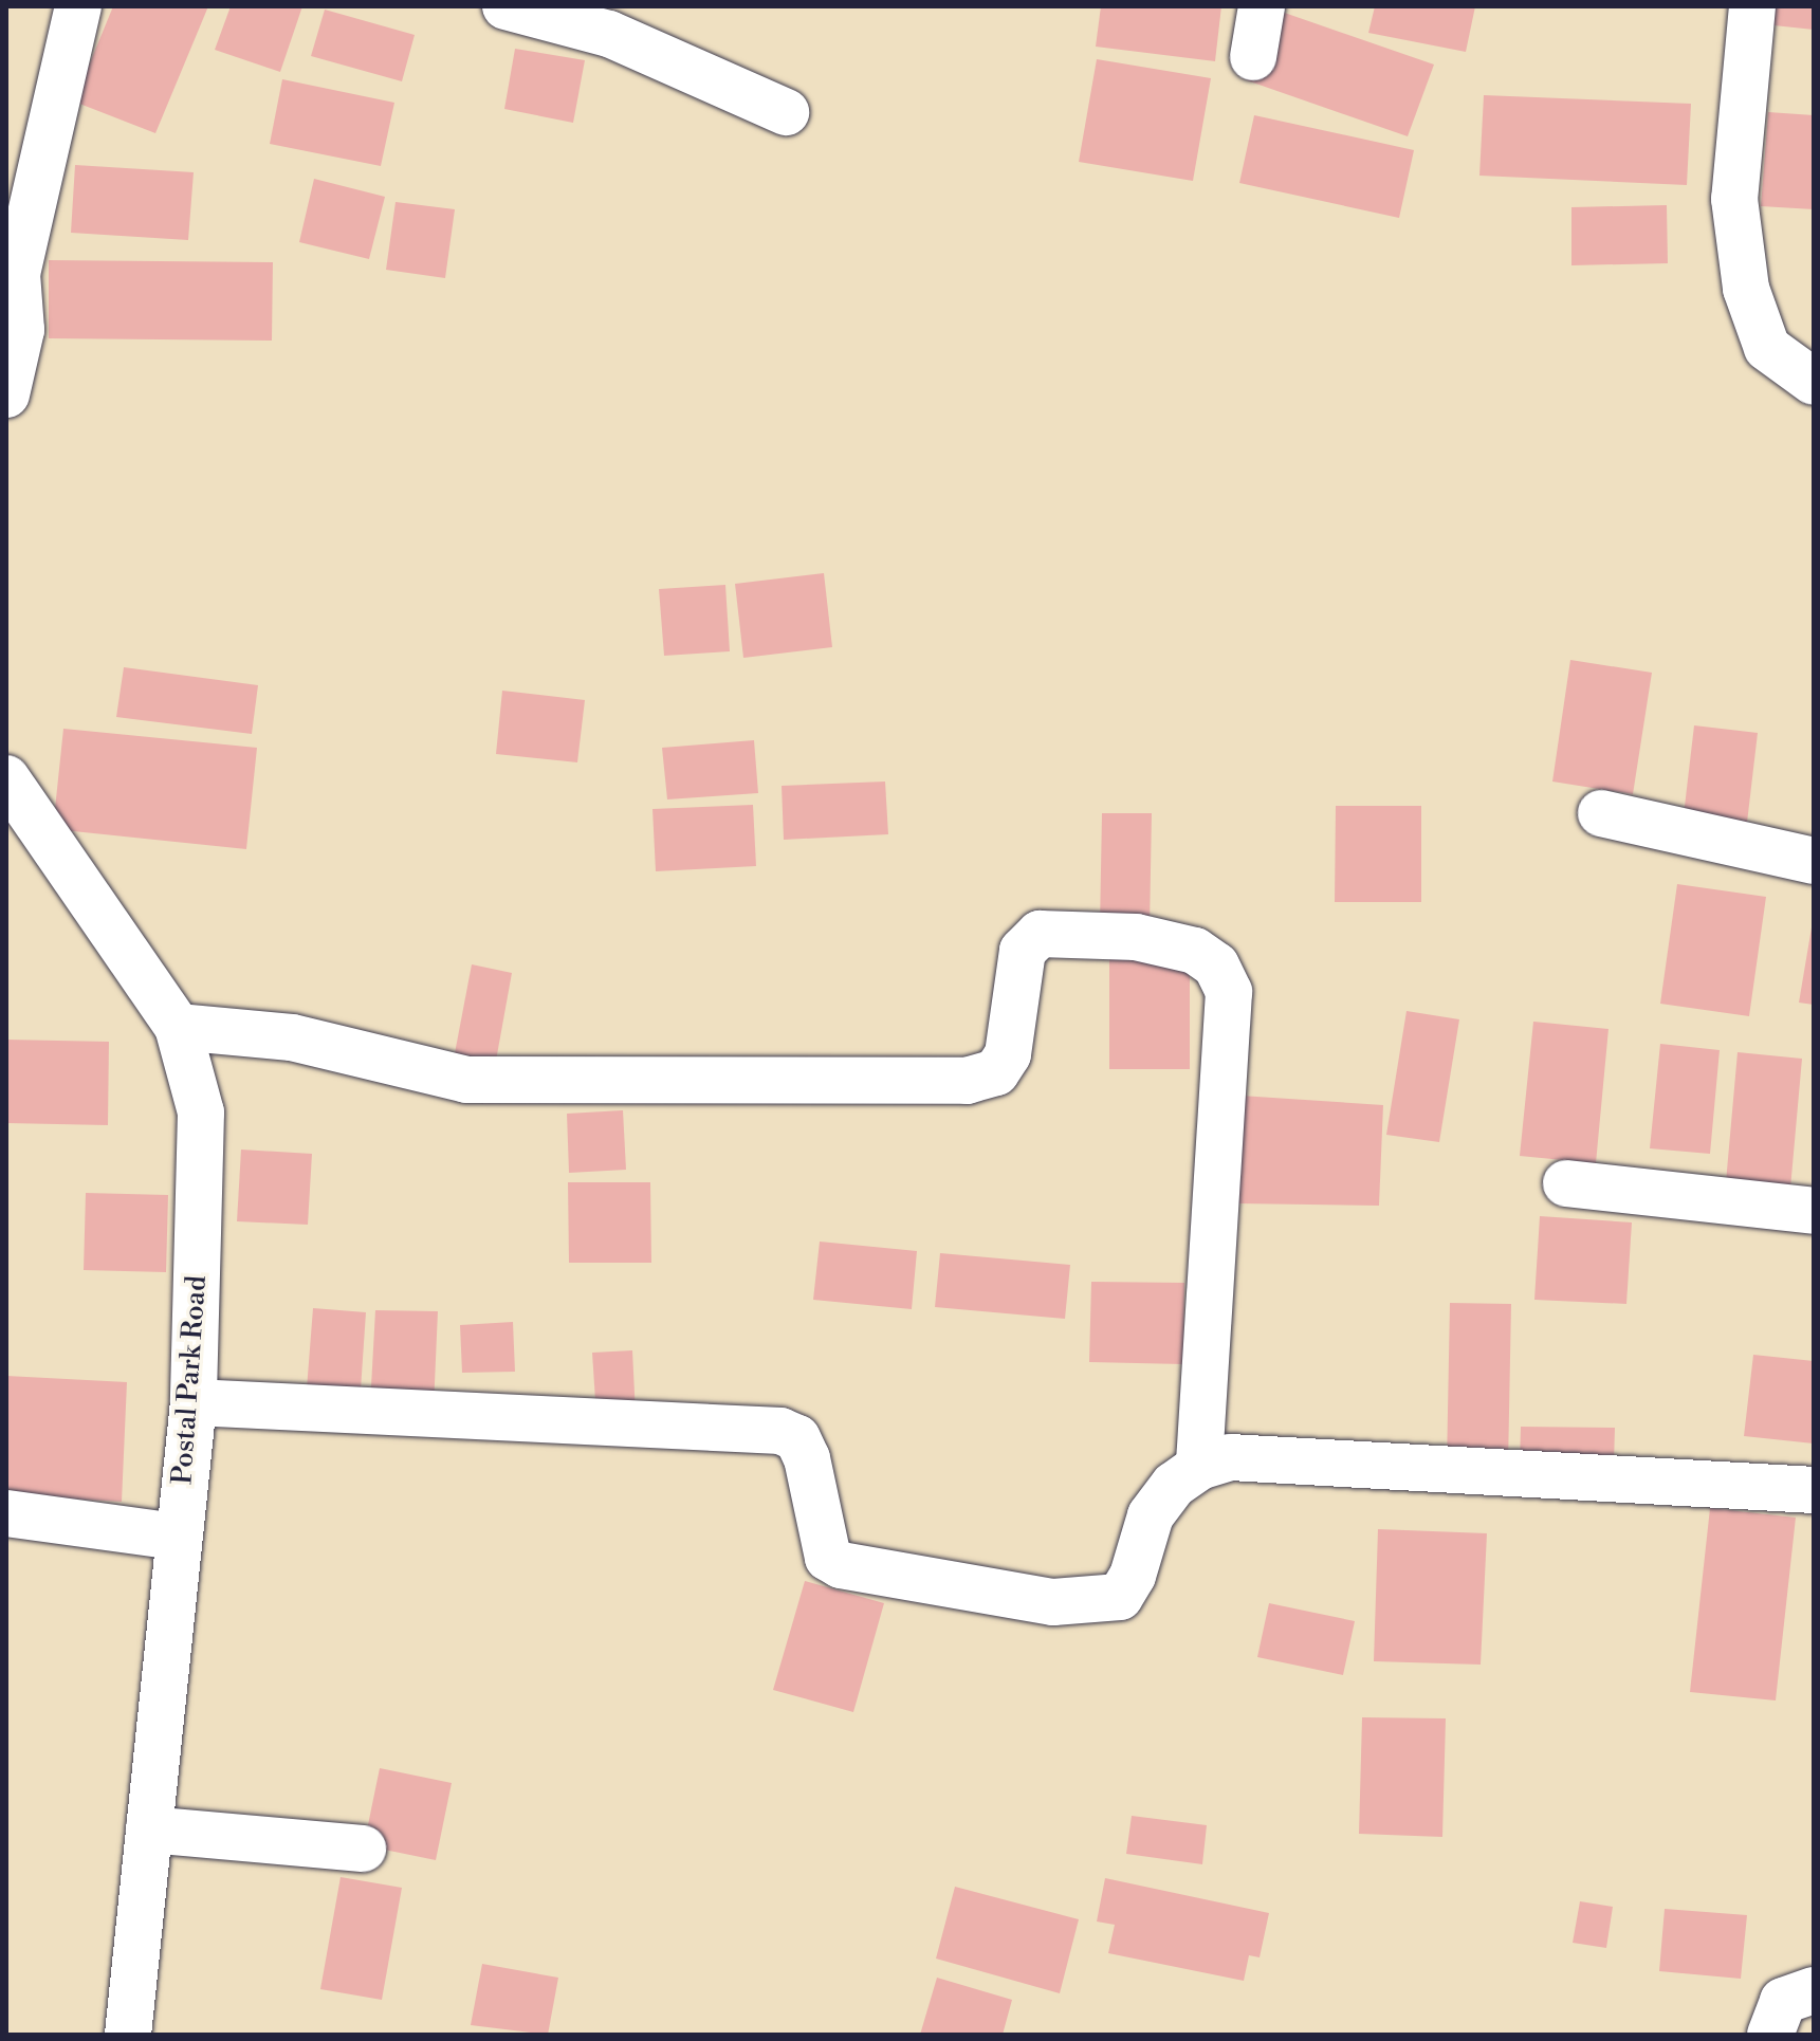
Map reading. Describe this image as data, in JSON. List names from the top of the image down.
{
  "streets": {
    "street": ["Postal Park Road"]
  }
}
